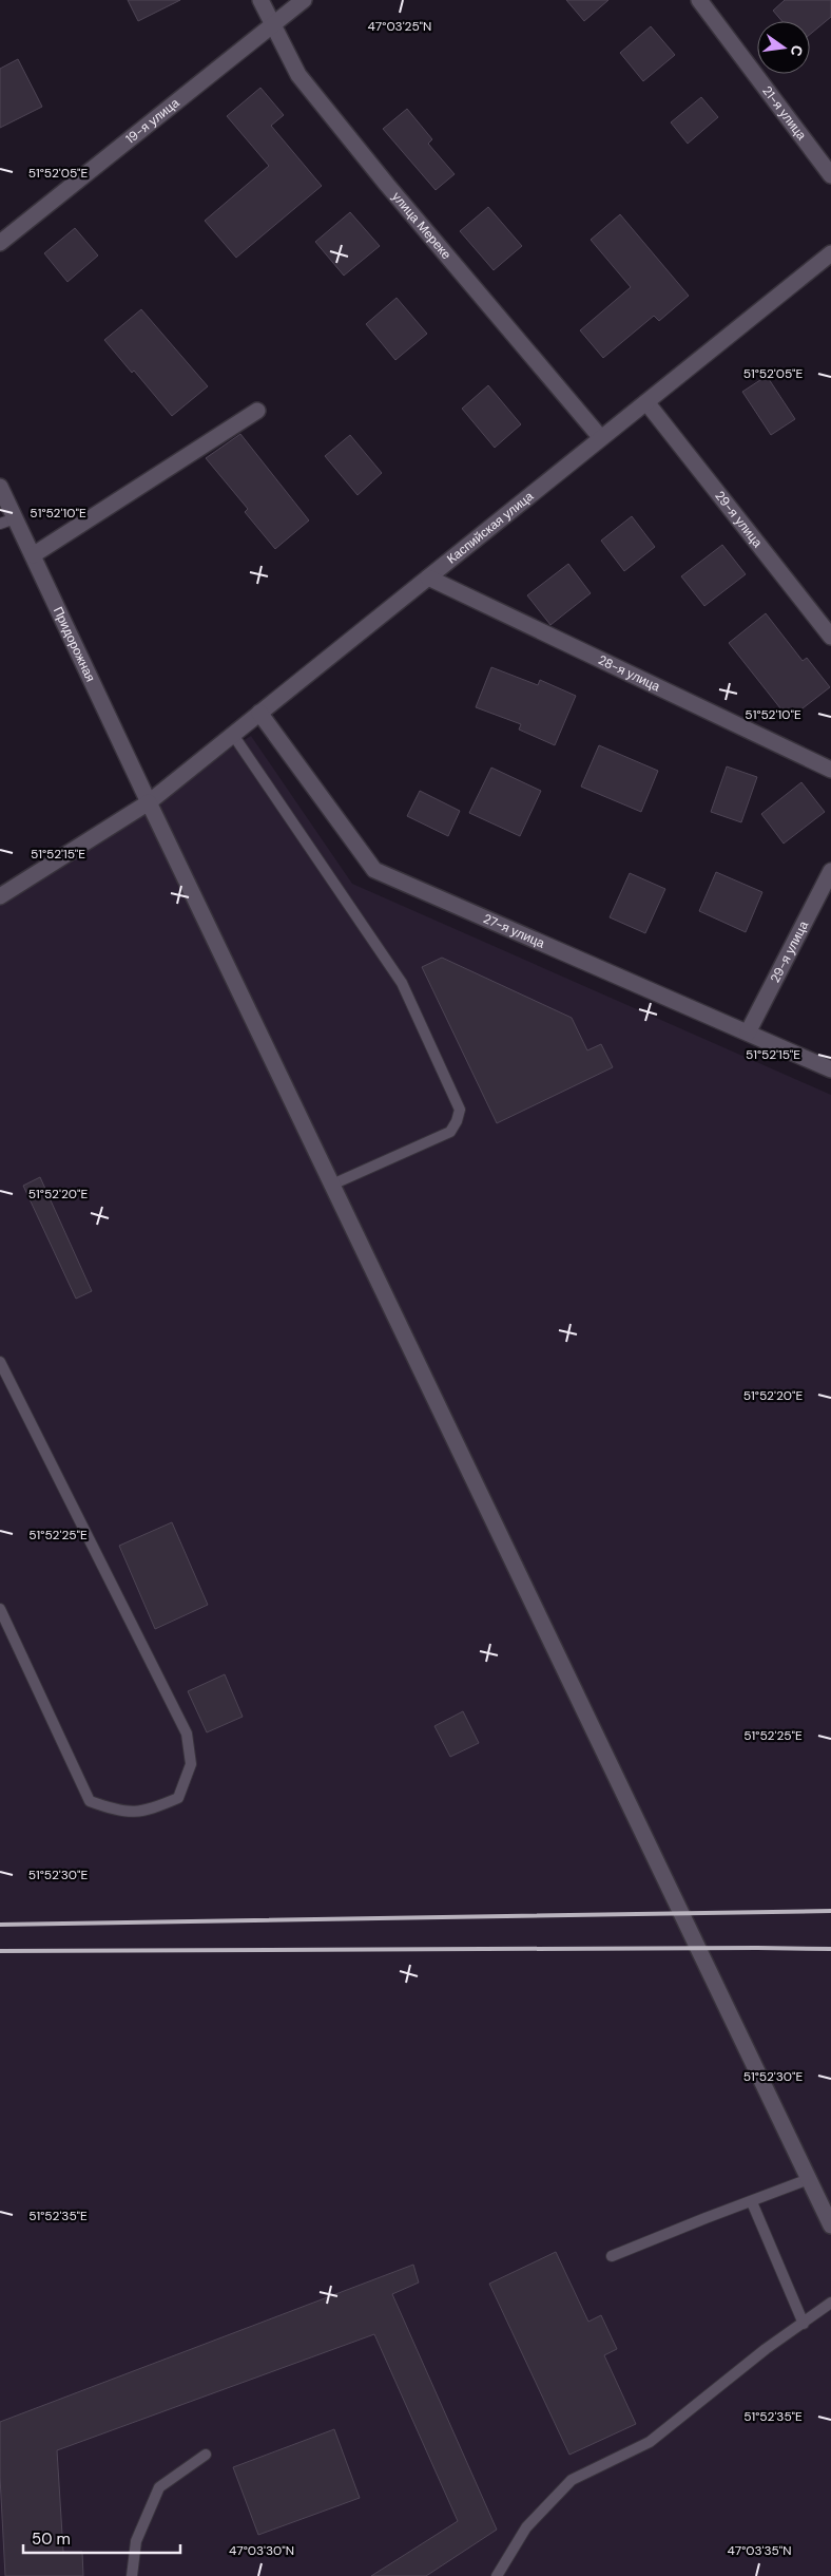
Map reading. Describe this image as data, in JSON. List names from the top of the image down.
{
  "streets": {
    "street": [
      "21-я улица",
      "19-я улица",
      "улица Мереке",
      "29-я улица",
      "Каспийская улица",
      "Придорожная",
      "28-я улица",
      "27-я улица"
    ]
  },
  "crossings": [
    ["19-я улица", "улица Мереке"],
    ["улица Мереке", "Каспийская улица"],
    ["29-я улица", "Каспийская улица"],
    ["29-я улица", "27-я улица"],
    ["Каспийская улица", "Придорожная"],
    ["Каспийская улица", "28-я улица"],
    ["Каспийская улица", "27-я улица"]
  ],
  "scale_bar": "50 m",
  "north": "right",
  "coordinates": [
    "47°03'25\"N",
    "51°52'05\"E",
    "51°52'10\"E",
    "51°52'15\"E",
    "51°52'20\"E",
    "51°52'25\"E",
    "51°52'30\"E",
    "51°52'35\"E",
    "47°03'30\"N",
    "47°03'35\"N"
  ]
}
